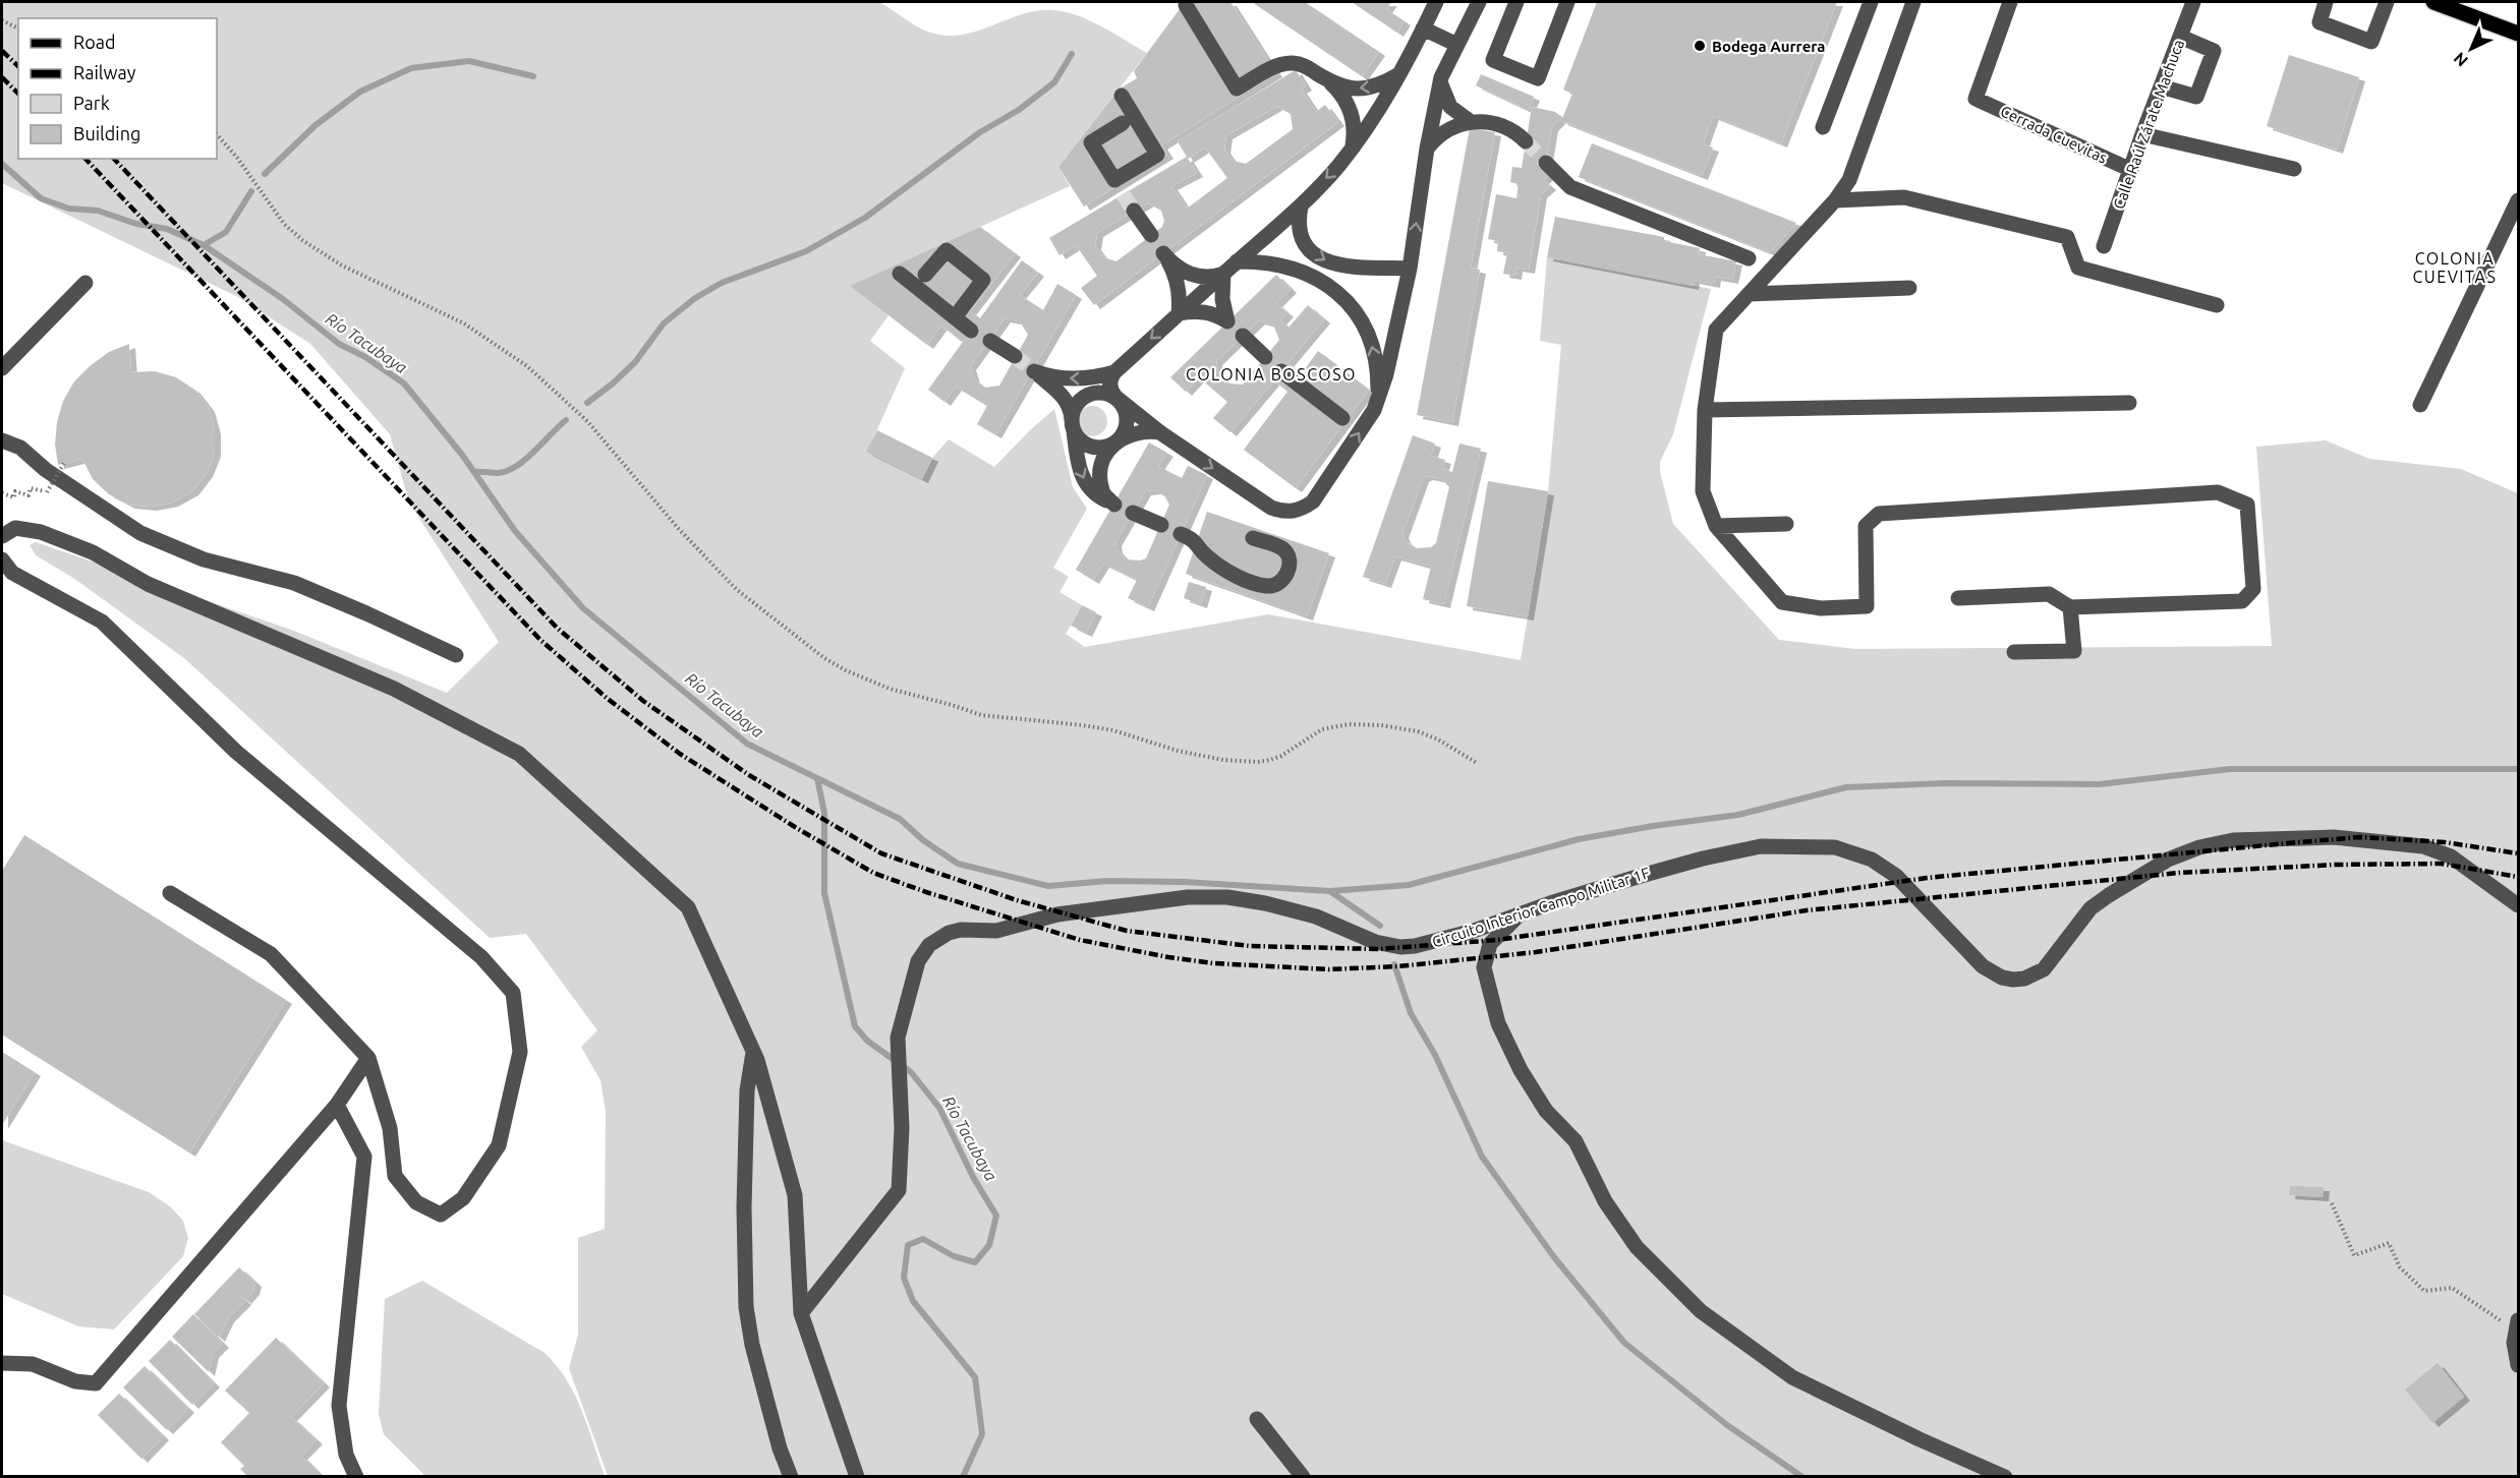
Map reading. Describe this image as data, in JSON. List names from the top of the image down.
{
  "streets": {
    "street": ["Calle Raúl Zárate Machuca", "Cerrada Cuevitas", "Circuito Interior Campo Militar 1F"]
  },
  "crossings": [
    ["Calle Raúl Zárate Machuca", "Cerrada Cuevitas"]
  ],
  "districts": ["COLONIA CUEVITAS", "COLONIA BOSCOSO"],
  "water": ["Río Tacubaya"],
  "places": ["Bodega Aurrera"],
  "legend": [
    "Road",
    "Railway",
    "Park",
    "Building"
  ],
  "north": "bottom left"
}
